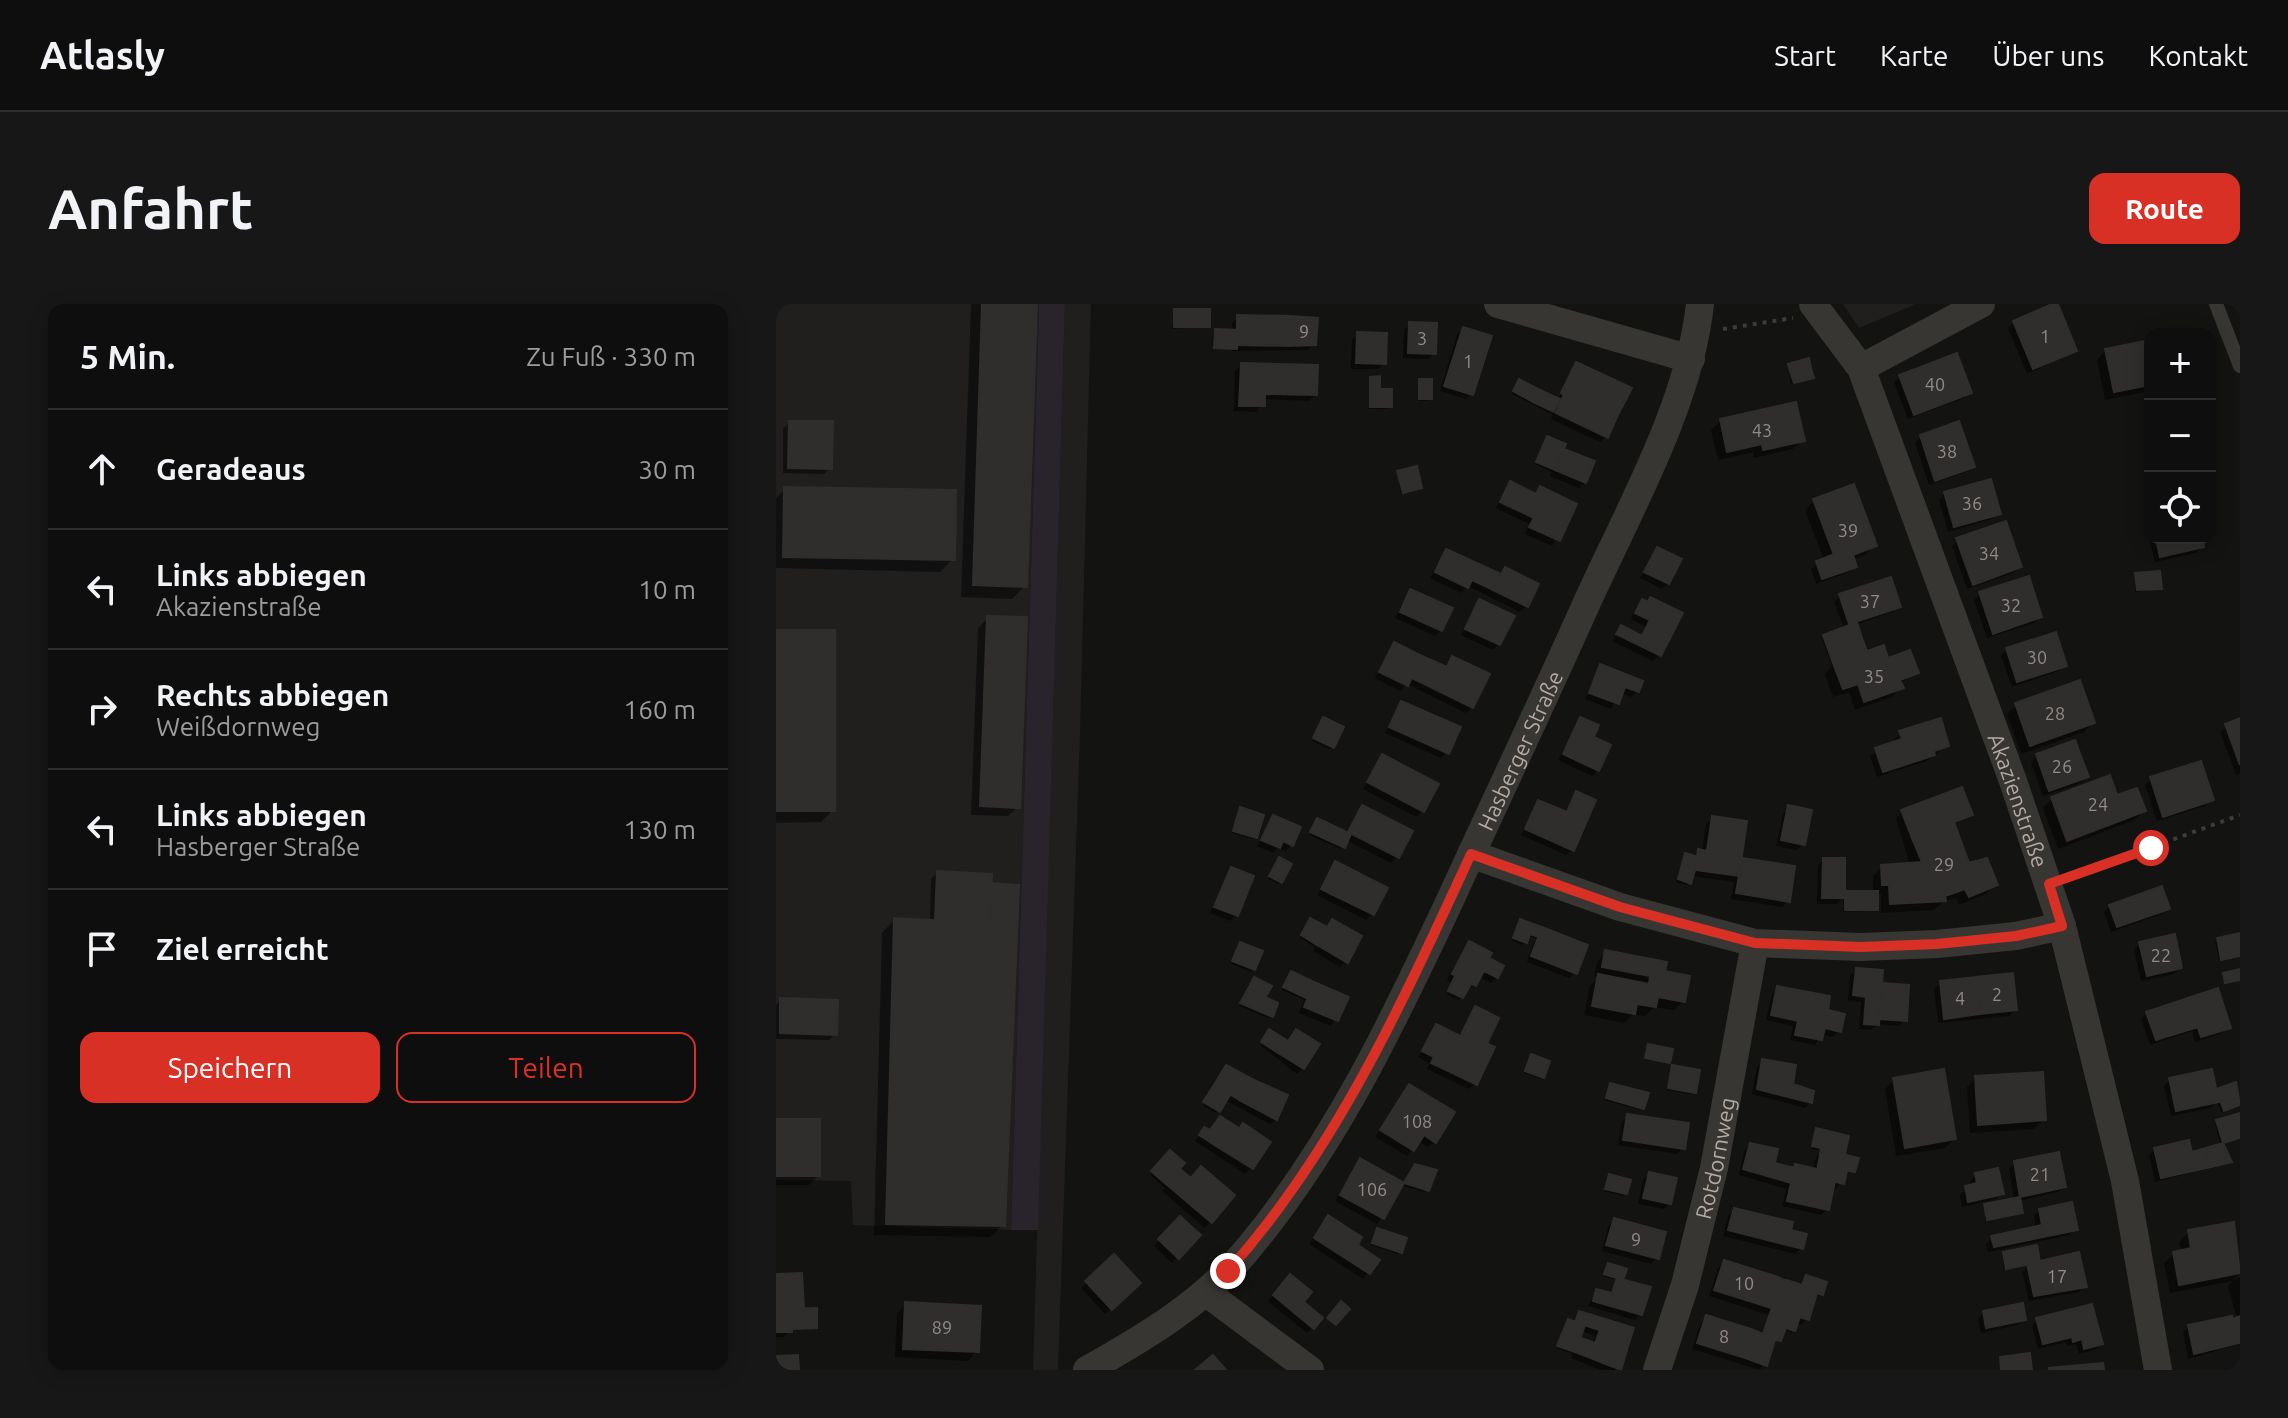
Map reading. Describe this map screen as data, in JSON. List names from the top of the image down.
{
  "streets": {
    "street": ["Hasberger Straße", "Akazienstraße", "Rotdornweg"]
  },
  "house_numbers": [
    "9",
    "1",
    "3",
    "1",
    "40",
    "43",
    "38",
    "36",
    "39",
    "34",
    "37",
    "32",
    "30",
    "35",
    "28",
    "26",
    "24",
    "29",
    "22",
    "2",
    "4",
    "108",
    "21",
    "106",
    "9",
    "17",
    "10",
    "89",
    "8"
  ],
  "page": {
    "header": "Atlasly",
    "nav": [
      "Start",
      "Karte",
      "Über uns",
      "Kontakt"
    ],
    "buttons": [
      "Route",
      ["Speichern", "Teilen"]
    ],
    "title": "Anfahrt",
    "heading": ["5 Min.", "Zu Fuß · 330 m"],
    "map_buttons": ["+", "−"],
    "list": [
      ["Geradeaus", "30 m"],
      ["Links abbiegen", "Akazienstraße", "10 m"],
      ["Rechts abbiegen", "Weißdornweg", "160 m"],
      ["Links abbiegen", "Hasberger Straße", "130 m"],
      "Ziel erreicht"
    ]
  }
}
